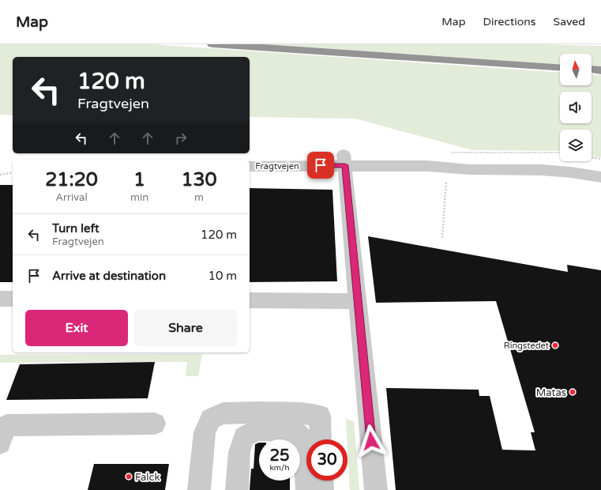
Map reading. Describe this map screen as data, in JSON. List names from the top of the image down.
{
  "streets": {
    "street": ["Fragtvejen"]
  },
  "places": ["Ringstedet", "Matas", "Falck"],
  "north": "top",
  "page": {
    "header": "Map",
    "nav": ["Map", "Directions", "Saved"],
    "turn": ["120 m", "Fragtvejen"],
    "eta": [
      "21:20",
      "Arrival",
      "1",
      "min",
      "130",
      "m"
    ],
    "list": [
      {
        "name": "Turn left",
        "note": "Fragtvejen",
        "value": "120 m"
      },
      {
        "name": "Arrive at destination",
        "value": "10 m"
      }
    ],
    "buttons": ["Exit", "Share"],
    "speed": "25 km/h",
    "limit": "30"
  }
}
